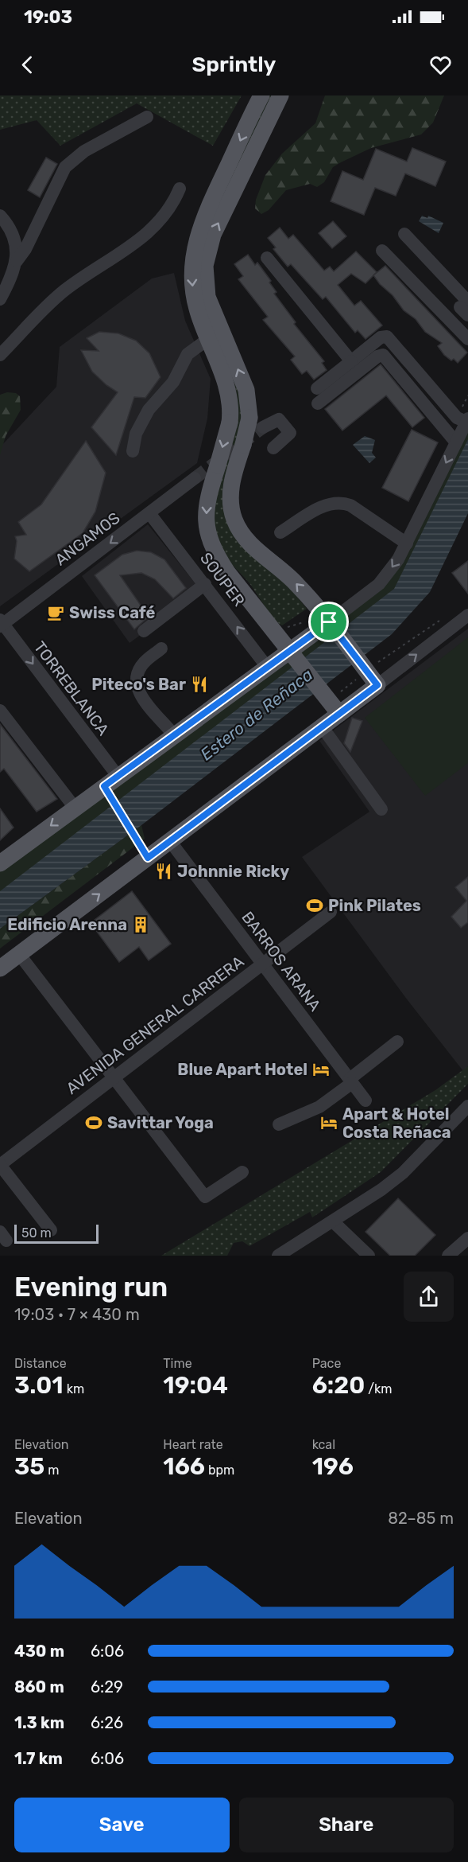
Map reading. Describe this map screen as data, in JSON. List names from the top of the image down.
{
  "streets": {
    "street": [
      "ANGAMOS",
      "SOUPER",
      "TORREBLANCA",
      "BARROS ARANA",
      "AVENIDA GENERAL CARRERA"
    ]
  },
  "crossings": [
    ["ANGAMOS", "SOUPER"],
    ["ANGAMOS", "TORREBLANCA"],
    ["BARROS ARANA", "AVENIDA GENERAL CARRERA"]
  ],
  "one_way": ["SOUPER"],
  "water": ["Estero de Reñaca"],
  "places": {
    "cafe": ["Swiss Café"],
    "restaurant": ["Piteco's Bar", "Johnnie Ricky"],
    "sports": ["Pink Pilates", "Savittar Yoga"],
    "building": ["Edificio Arenna"],
    "hotel": ["Blue Apart Hotel", "Apart & Hotel Costa Reñaca"]
  },
  "scale_bar": "50 m",
  "page": {
    "status": "19:03",
    "header": "Sprintly",
    "scale": "50 m",
    "heading": ["Evening run", "19:03 · 7 × 430 m"],
    "stats": [
      ["Distance", "3.01 km"],
      ["Time", "19:04"],
      ["Pace", "6:20 /km"],
      ["Elevation", "35 m"],
      ["Heart rate", "166 bpm"],
      ["kcal", "196"]
    ],
    "chart": ["Elevation", "82–85 m"],
    "list": [
      {
        "name": "430 m",
        "note": "6:06"
      },
      {
        "name": "860 m",
        "note": "6:29"
      },
      {
        "name": "1.3 km",
        "note": "6:26"
      },
      {
        "name": "1.7 km",
        "note": "6:06"
      }
    ],
    "buttons": ["Save", "Share"]
  }
}
